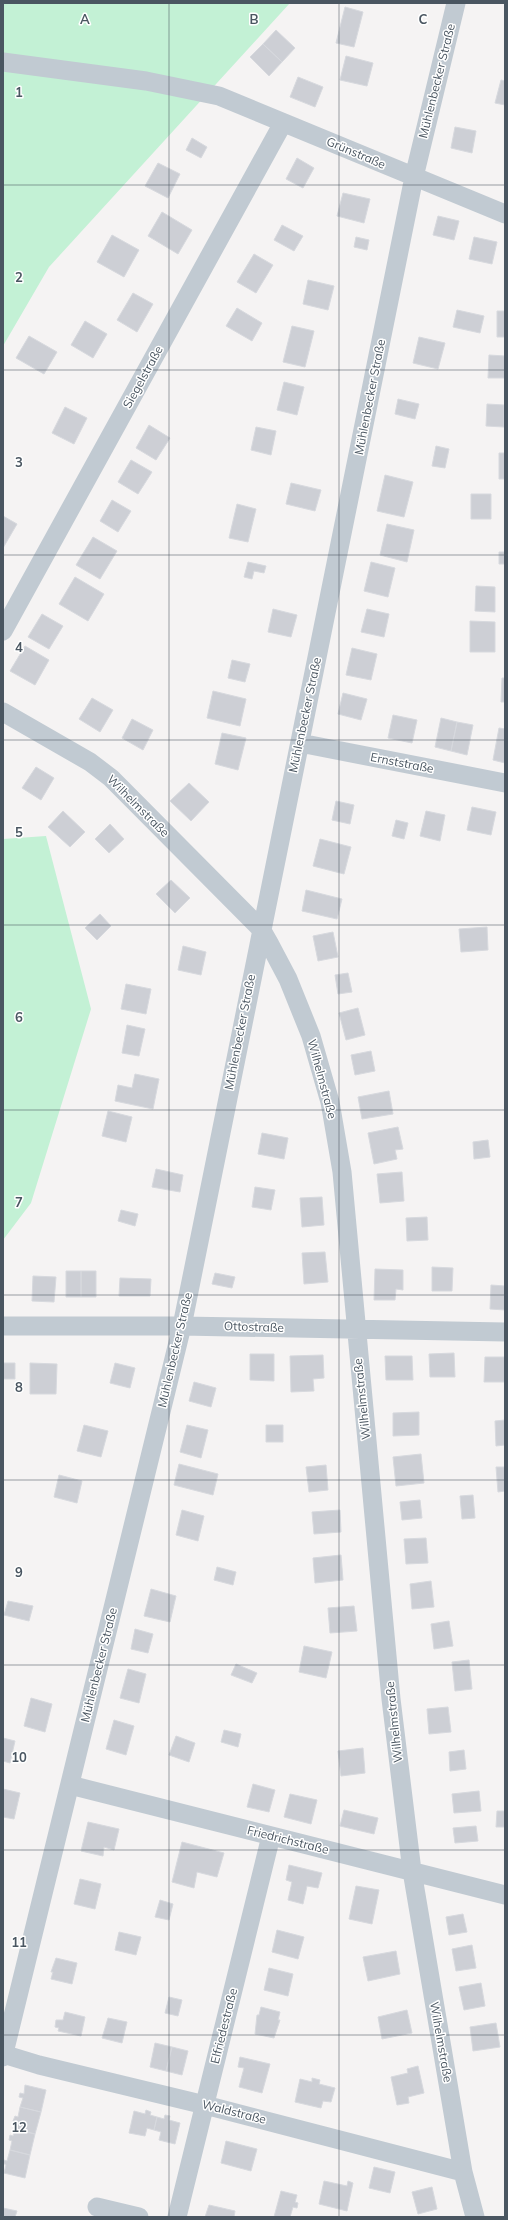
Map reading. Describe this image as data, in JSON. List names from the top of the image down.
{
  "streets": {
    "street": [
      "Mühlenbecker Straße",
      "Grünstraße",
      "Siegelstraße",
      "Ernststraße",
      "Wilhelmstraße",
      "Ottostraße",
      "Friedrichstraße",
      "Elfriedestraße",
      "Waldstraße"
    ]
  },
  "crossings": [
    ["Mühlenbecker Straße", "Grünstraße"],
    ["Mühlenbecker Straße", "Ernststraße"],
    ["Mühlenbecker Straße", "Wilhelmstraße"],
    ["Mühlenbecker Straße", "Ottostraße"],
    ["Mühlenbecker Straße", "Friedrichstraße"],
    ["Mühlenbecker Straße", "Waldstraße"],
    ["Grünstraße", "Siegelstraße"],
    ["Wilhelmstraße", "Ottostraße"],
    ["Wilhelmstraße", "Friedrichstraße"],
    ["Wilhelmstraße", "Waldstraße"],
    ["Friedrichstraße", "Elfriedestraße"],
    ["Elfriedestraße", "Waldstraße"]
  ],
  "grid": {
    "columns": ["A", "B", "C"],
    "rows": [
      "1",
      "2",
      "3",
      "4",
      "5",
      "6",
      "7",
      "8",
      "9",
      "10",
      "11",
      "12"
    ]
  }
}
